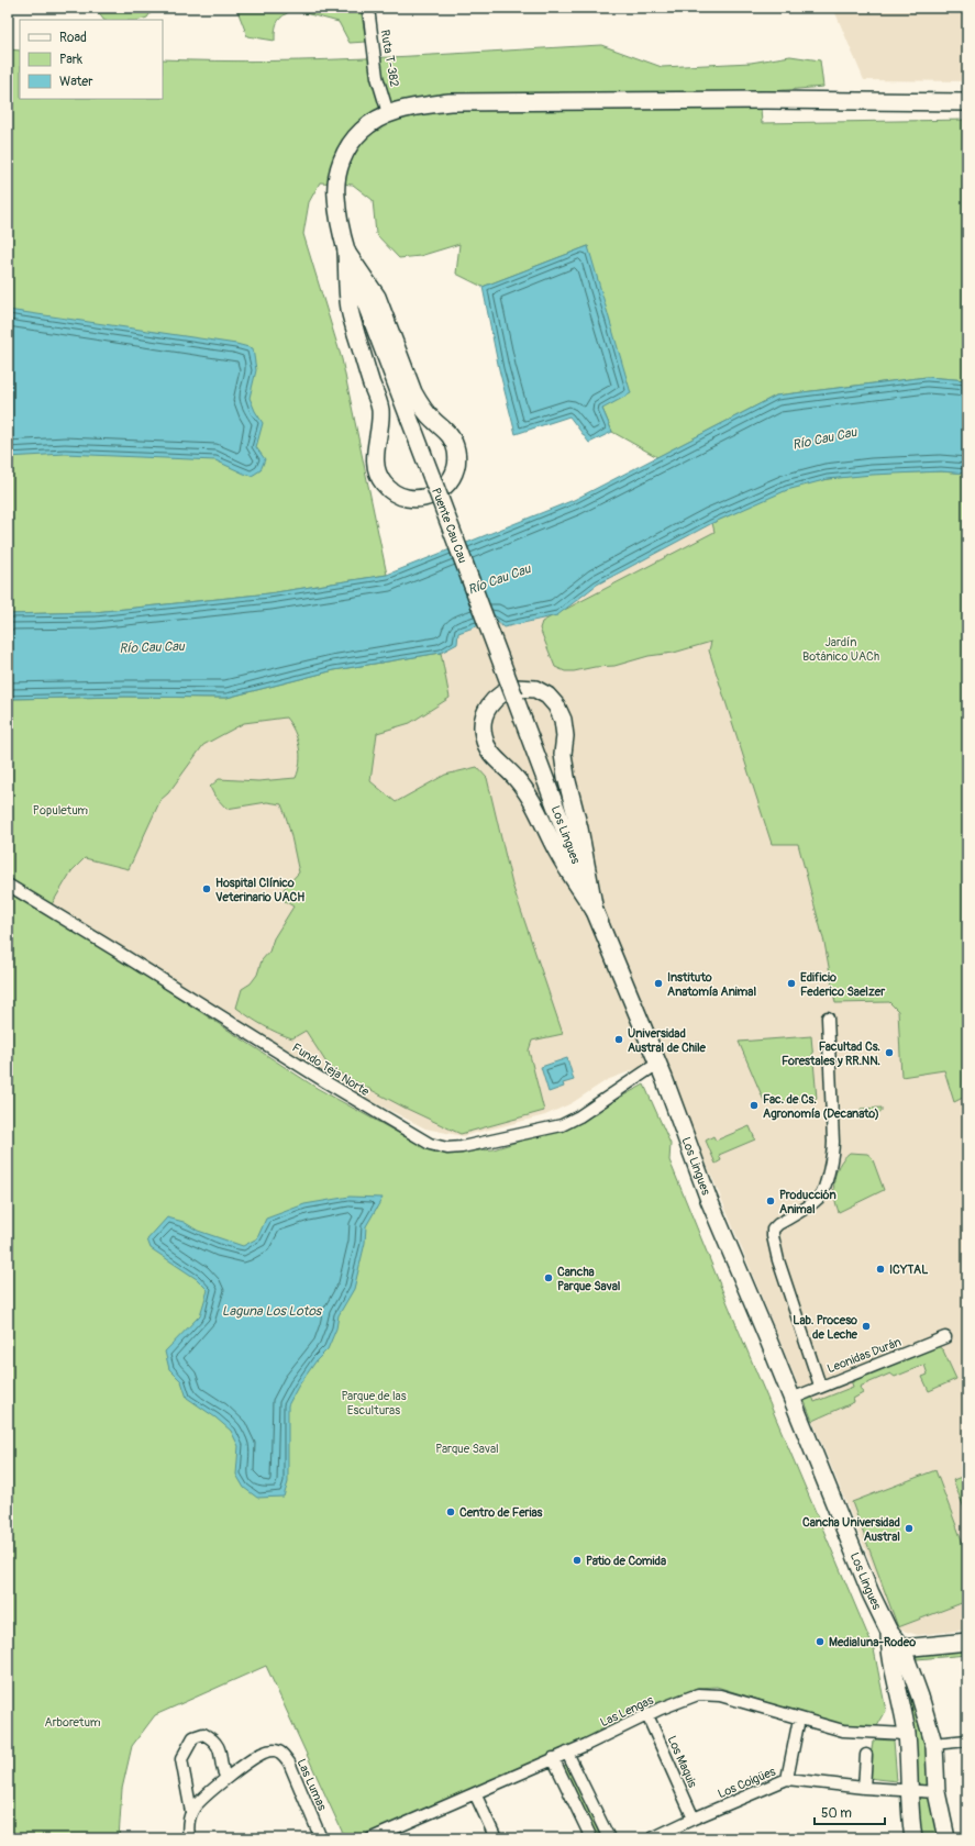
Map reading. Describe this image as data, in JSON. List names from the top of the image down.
{
  "streets": {
    "main road": ["Puente Cau Cau", "Los Lingues"],
    "street": [
      "Ruta T-382",
      "Fundo Teja Norte",
      "Leonidas Durán",
      "Las Lengas",
      "Los Maquis",
      "Los Coigües",
      "Las Lumas"
    ]
  },
  "crossings": [
    ["Puente Cau Cau", "Los Lingues"],
    ["Los Lingues", "Fundo Teja Norte"],
    ["Los Lingues", "Leonidas Durán"],
    ["Los Lingues", "Las Lengas"],
    ["Los Lingues", "Los Coigües"],
    ["Las Lengas", "Los Maquis"],
    ["Los Maquis", "Los Coigües"]
  ],
  "water": ["Río Cau Cau", "Laguna Los Lotos"],
  "parks": [
    "Jardín Botánico UACh",
    "Populetum",
    "Parque de las Esculturas",
    "Parque Saval",
    "Arboretum"
  ],
  "places": [
    "Hospital Clínico Veterinario UACH",
    "Instituto Anatomía Animal",
    "Edificio Federico Saelzer",
    "Universidad Austral de Chile",
    "Facultad Cs. Forestales y RR.NN.",
    "Fac. de Cs. Agronomía (Decanato)",
    "Producción Animal",
    "ICYTAL",
    "Cancha Parque Saval",
    "Lab. Proceso de Leche",
    "Centro de Ferias",
    "Cancha Universidad Austral",
    "Patio de Comida",
    "Medialuna-Rodeo"
  ],
  "legend": ["Road", "Park", "Water"],
  "scale_bar": "50 m"
}
